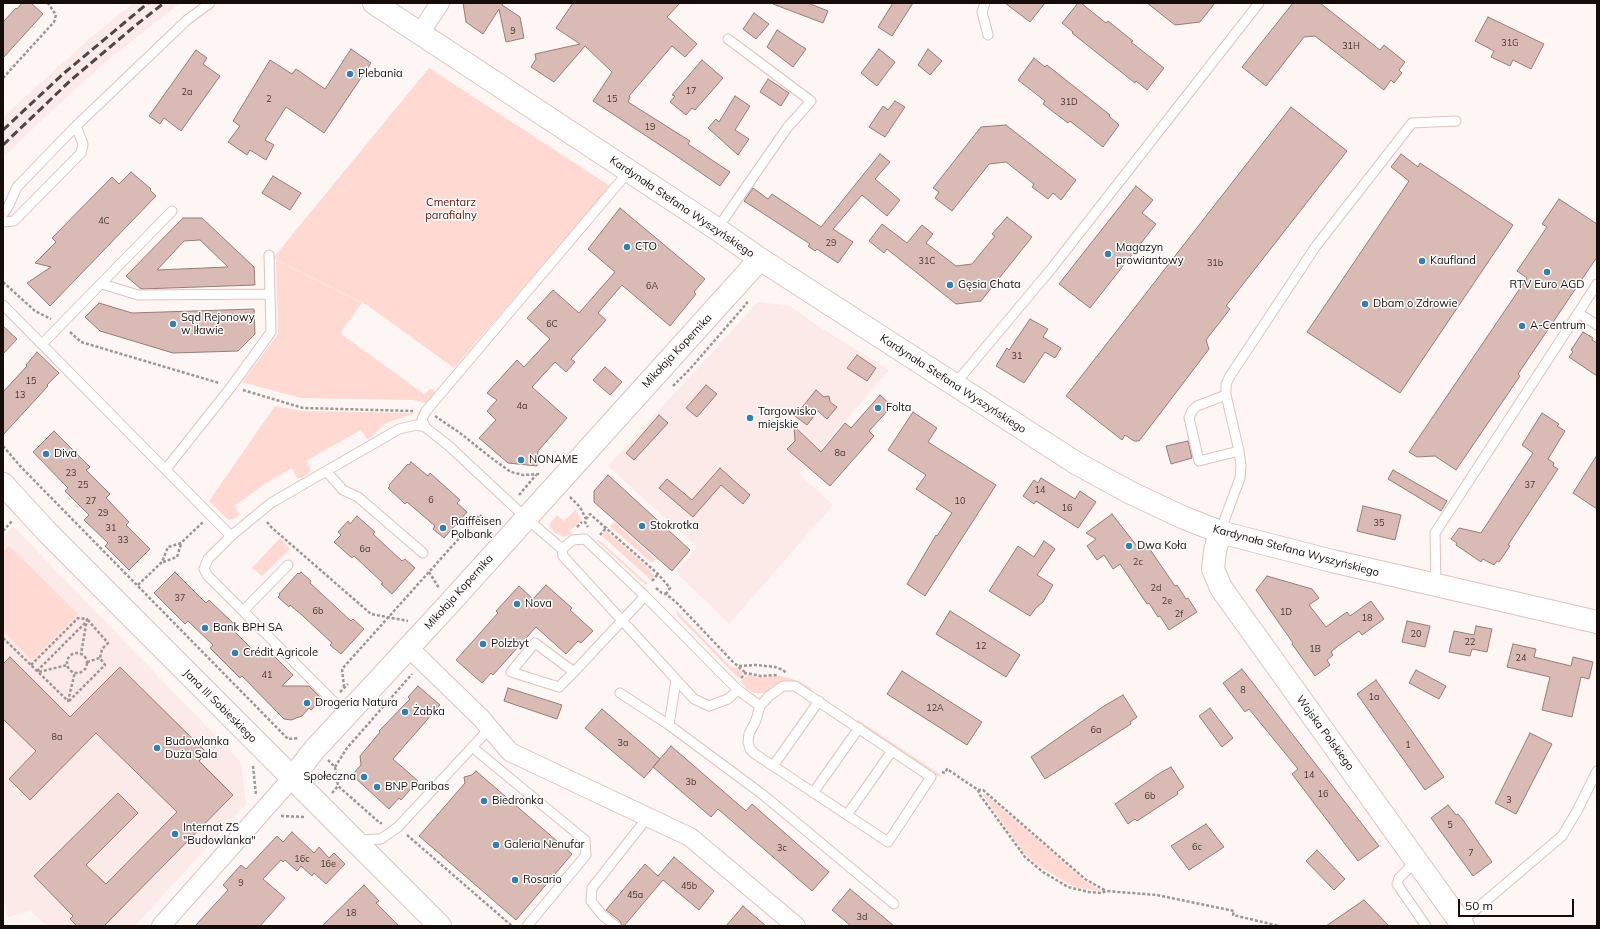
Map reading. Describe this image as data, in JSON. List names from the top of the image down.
{
  "streets": {
    "street": [
      "Kardynała Stefana Wyszyńskiego",
      "Mikołaja Kopernika",
      "Jana III Sobieskiego",
      "Wojska Polskiego"
    ]
  },
  "crossings": [
    ["Kardynała Stefana Wyszyńskiego", "Mikołaja Kopernika"],
    ["Kardynała Stefana Wyszyńskiego", "Wojska Polskiego"],
    ["Mikołaja Kopernika", "Jana III Sobieskiego"]
  ],
  "parks": ["Cmentarz parafialny"],
  "places": [
    "Plebania",
    "CTO",
    "Magazyn prowiantowy",
    "Kaufland",
    "RTV Euro AGD",
    "Gęsia Chata",
    "Dbam o Zdrowie",
    "Sąd Rejonowy w Iławie",
    "A-Centrum",
    "Folta",
    "Targowisko miejskie",
    "Diva",
    "NONAME",
    "Stokrotka",
    "Raiffeisen Polbank",
    "Dwa Koła",
    "Nova",
    "Bank BPH SA",
    "Polzbyt",
    "Crédit Agricole",
    "Drogeria Natura",
    "Żabka",
    "Budowlanka Duża Sala",
    "Społeczna",
    "BNP Paribas",
    "Biedronka",
    "Internat ZS \"Budowlanka\"",
    "Galeria Nenufar",
    "Rosario"
  ],
  "house_numbers": [
    "9",
    "31G",
    "31H",
    "17",
    "2a",
    "2",
    "15",
    "31D",
    "19",
    "4C",
    "29",
    "31C",
    "31b",
    "6A",
    "6C",
    "31",
    "15",
    "13",
    "4a",
    "8a",
    "23",
    "25",
    "37",
    "14",
    "6",
    "27",
    "10",
    "16",
    "29",
    "35",
    "31",
    "33",
    "6a",
    "2c",
    "2d",
    "37",
    "2e",
    "6b",
    "1D",
    "2f",
    "18",
    "20",
    "22",
    "12",
    "1B",
    "24",
    "41",
    "8",
    "1a",
    "12A",
    "6a",
    "8a",
    "3a",
    "1",
    "14",
    "3b",
    "16",
    "6b",
    "3",
    "5",
    "6c",
    "3c",
    "7",
    "16c",
    "16e",
    "9",
    "45b",
    "45a",
    "18",
    "3d"
  ],
  "scale_bar": "50 m"
}
